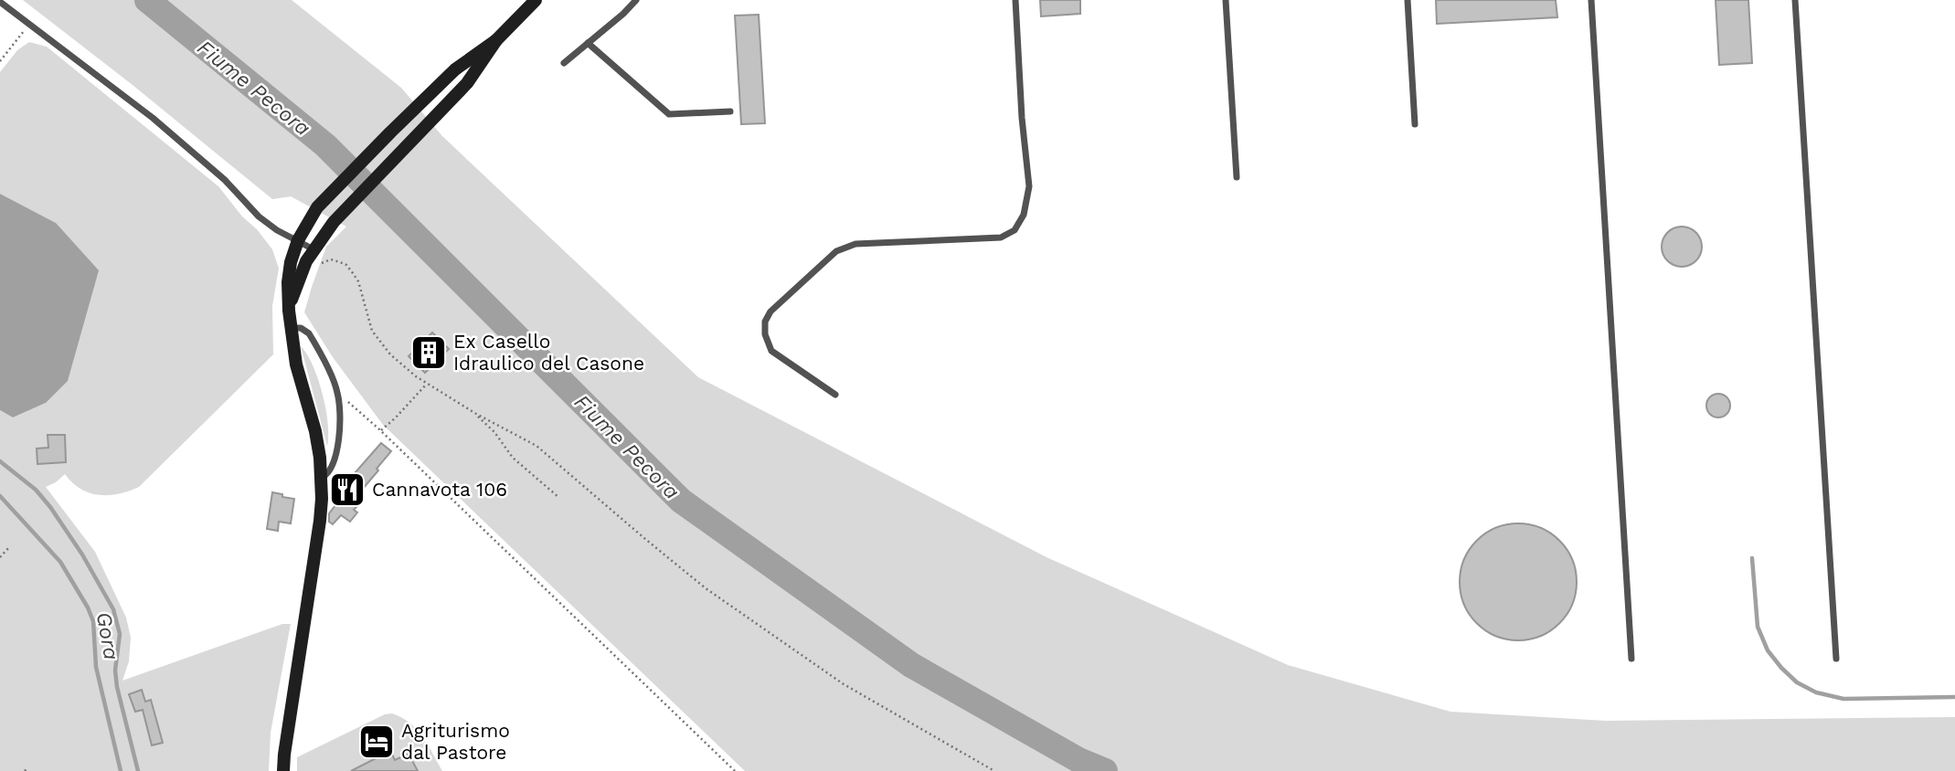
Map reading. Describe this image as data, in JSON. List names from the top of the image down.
{
  "water": ["Fiume Pecora", "Gora"],
  "places": {
    "building": ["Ex Casello Idraulico del Casone"],
    "restaurant": ["Cannavota 106"],
    "hotel": ["Agriturismo dal Pastore"]
  }
}
